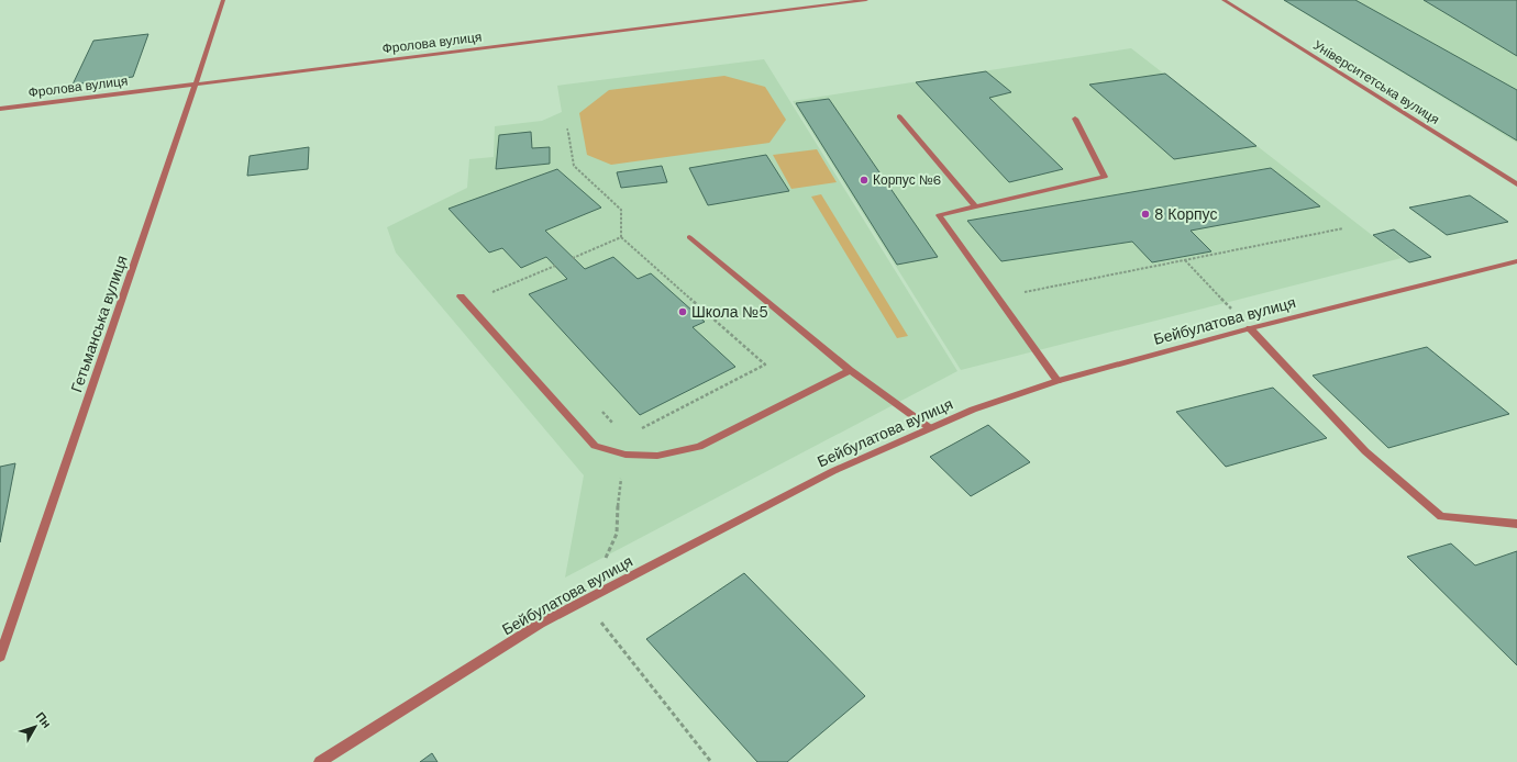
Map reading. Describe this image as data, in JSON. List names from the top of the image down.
{
  "streets": {
    "street": [
      "Фролова вулиця",
      "Університетська вулиця",
      "Бейбулатова вулиця",
      "Гетьманська вулиця"
    ]
  },
  "crossings": [
    ["Фролова вулиця", "Гетьманська вулиця"]
  ],
  "places": ["Корпус №6", "8 Корпус", "Школа №5"],
  "north": "top right"
}
